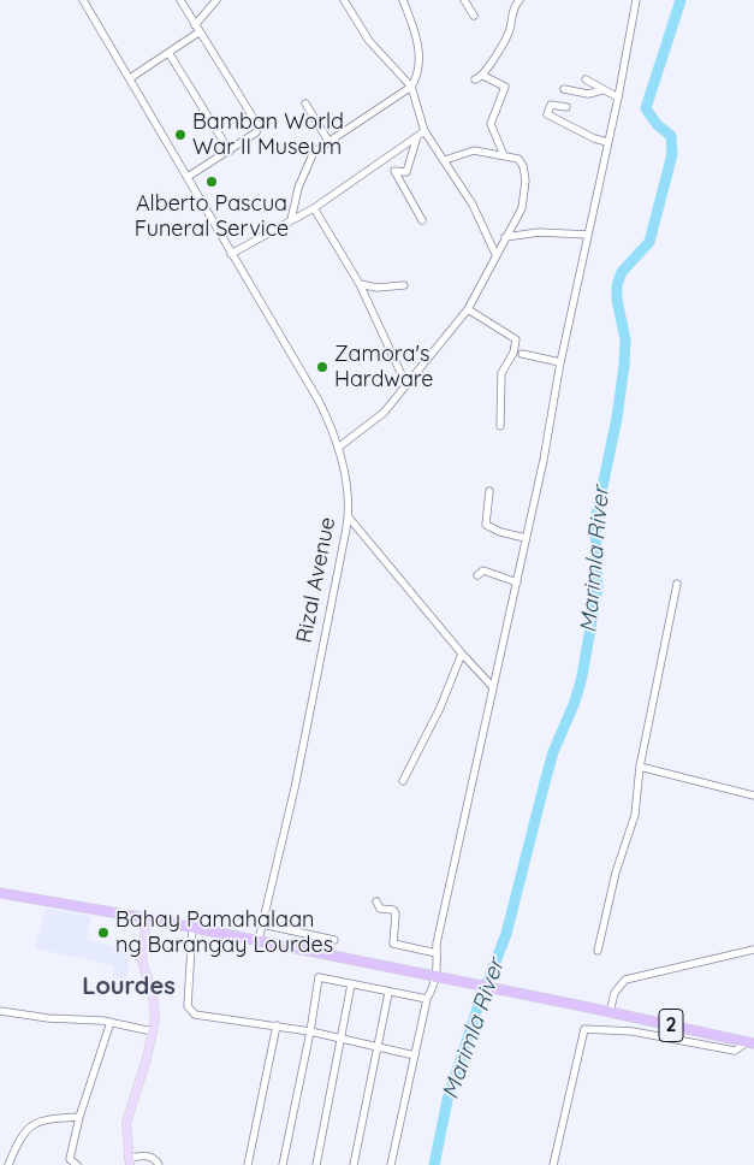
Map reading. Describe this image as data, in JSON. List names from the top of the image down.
{
  "streets": {
    "highway": ["2"],
    "street": ["Rizal Avenue"]
  },
  "crossings": [
    ["Rizal Avenue", "2"]
  ],
  "districts": ["Lourdes"],
  "water": ["Marimla River"],
  "places": [
    "Bamban World War II Museum",
    "Alberto Pascua Funeral Service",
    "Zamora's Hardware",
    "Bahay Pamahalaan ng Barangay Lourdes"
  ]
}
